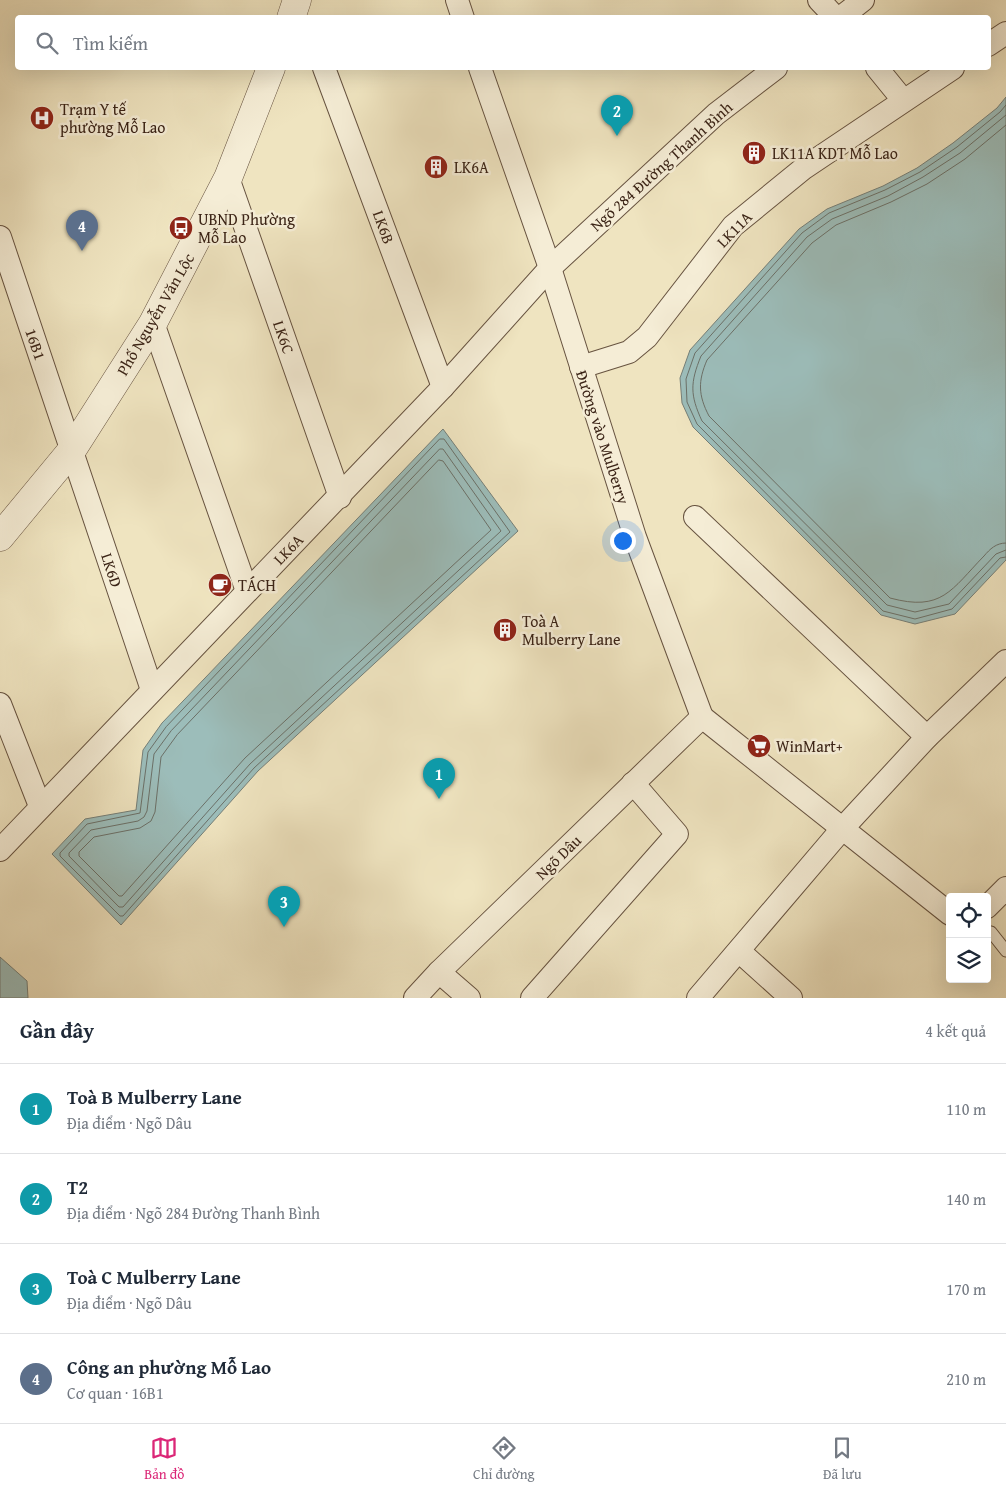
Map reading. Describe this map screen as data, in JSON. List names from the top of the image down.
{
  "streets": {
    "street": [
      "Ngõ 284 Đường Thanh Bình",
      "LK6B",
      "LK11A",
      "Phố Nguyễn Văn Lộc",
      "LK6C",
      "16B1",
      "Đường vào Mulberry",
      "LK6A",
      "LK6D",
      "Ngõ Dâu"
    ]
  },
  "crossings": [
    ["Ngõ 284 Đường Thanh Bình", "Đường vào Mulberry"],
    ["Ngõ 284 Đường Thanh Bình", "LK6A"],
    ["LK6B", "LK6A"],
    ["LK11A", "Đường vào Mulberry"],
    ["Phố Nguyễn Văn Lộc", "LK6C"],
    ["Phố Nguyễn Văn Lộc", "16B1"],
    ["Phố Nguyễn Văn Lộc", "LK6D"],
    ["LK6C", "LK6A"],
    ["16B1", "LK6D"],
    ["Đường vào Mulberry", "LK6A"],
    ["Đường vào Mulberry", "Ngõ Dâu"],
    ["LK6A", "LK6D"]
  ],
  "places": {
    "hospital": ["Trạm Y tế phường Mỗ Lao"],
    "building": ["LK11A KDT Mỗ Lao", "LK6A", "Toà A Mulberry Lane"],
    "bus stop": ["UBND Phường Mỗ Lao"],
    "cafe": ["TÁCH"],
    "supermarket": ["WinMart+"]
  },
  "page": {
    "search": "Tìm kiếm",
    "pins": [
      "2",
      "4",
      "1",
      "3"
    ],
    "heading": ["Gần đây", "4 kết quả"],
    "list": [
      {
        "mark": "1",
        "name": "Toà B Mulberry Lane",
        "note": "Địa điểm · Ngõ Dâu",
        "value": "110 m"
      },
      {
        "mark": "2",
        "name": "T2",
        "note": "Địa điểm · Ngõ 284 Đường Thanh Bình",
        "value": "140 m"
      },
      {
        "mark": "3",
        "name": "Toà C Mulberry Lane",
        "note": "Địa điểm · Ngõ Dâu",
        "value": "170 m"
      },
      {
        "mark": "4",
        "name": "Công an phường Mỗ Lao",
        "note": "Cơ quan · 16B1",
        "value": "210 m"
      }
    ],
    "nav": ["Bản đồ", "Chỉ đường", "Đã lưu"]
  }
}
